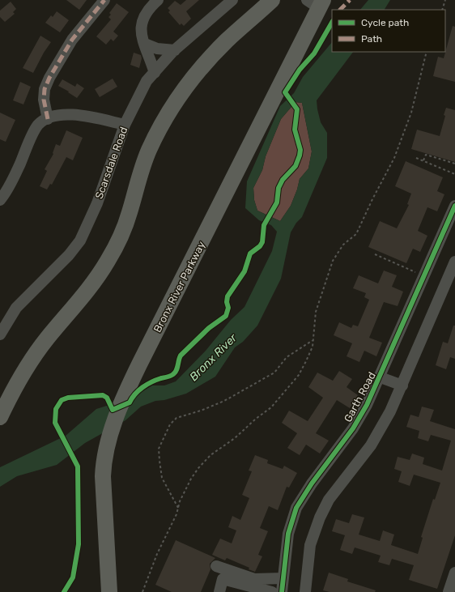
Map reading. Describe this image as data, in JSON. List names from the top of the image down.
{
  "streets": {
    "highway": ["Bronx River Parkway"],
    "street": ["Scarsdale Road", "Garth Road"]
  },
  "water": ["Bronx River"],
  "legend": ["Cycle path", "Path"]
}
